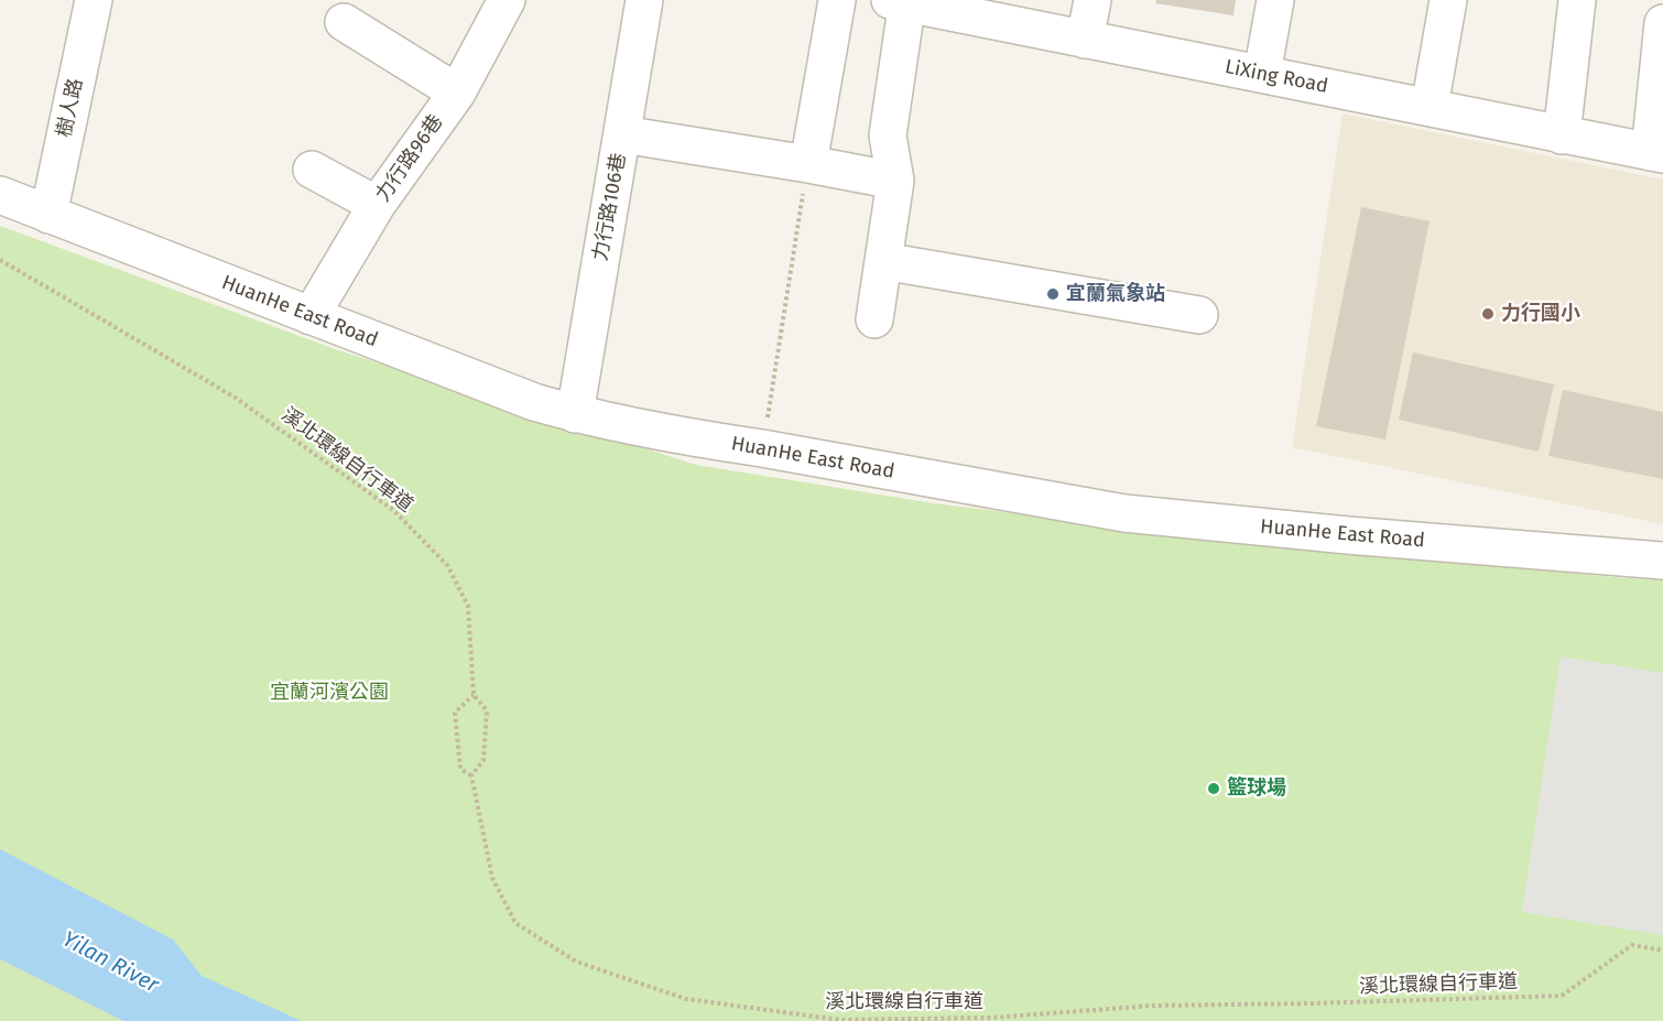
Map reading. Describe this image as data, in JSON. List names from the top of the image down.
{
  "streets": {
    "street": [
      "LiXing Road",
      "樹人路",
      "力行路96巷",
      "力行路106巷",
      "HuanHe East Road"
    ],
    "path": ["溪北環線自行車道"]
  },
  "crossings": [
    ["樹人路", "HuanHe East Road"],
    ["力行路96巷", "HuanHe East Road"],
    ["力行路106巷", "HuanHe East Road"]
  ],
  "water": ["Yilan River"],
  "parks": ["宜蘭河濱公園"],
  "places": ["宜蘭氣象站", "力行國小", "籃球場"]
}
